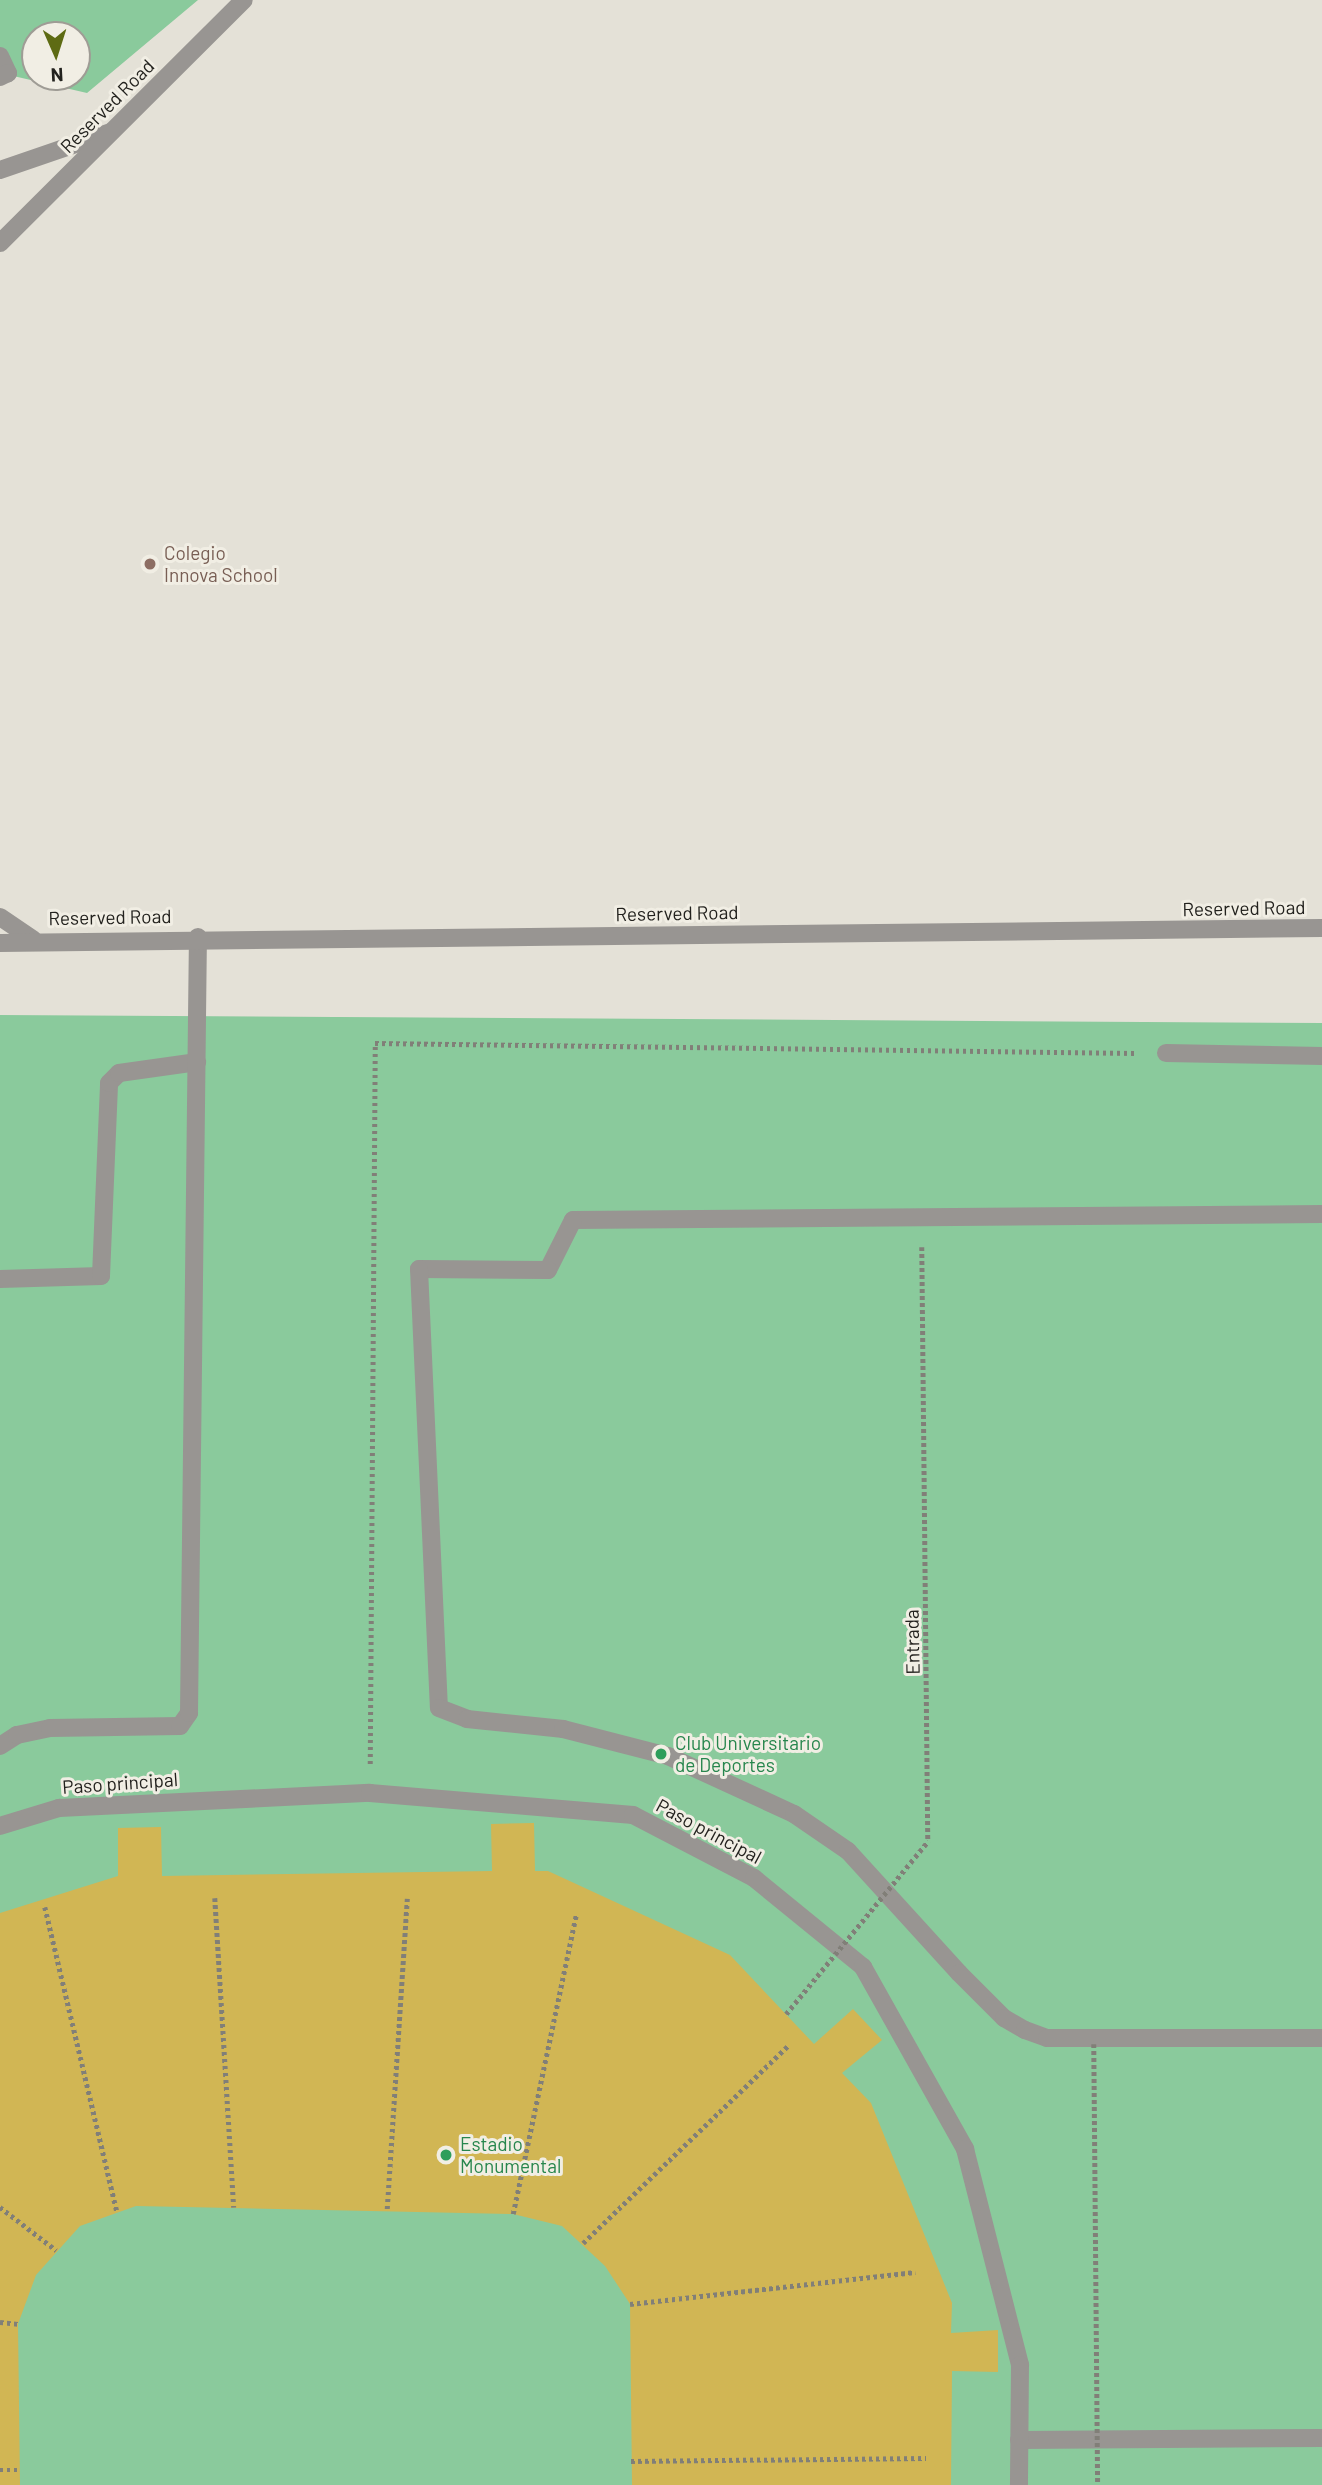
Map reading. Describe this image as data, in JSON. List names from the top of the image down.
{
  "streets": {
    "street": ["Reserved Road", "Paso principal"],
    "path": ["Entrada"]
  },
  "places": ["Colegio Innova School", "Club Universitario de Deportes", "Estadio Monumental"],
  "north": "bottom"
}
